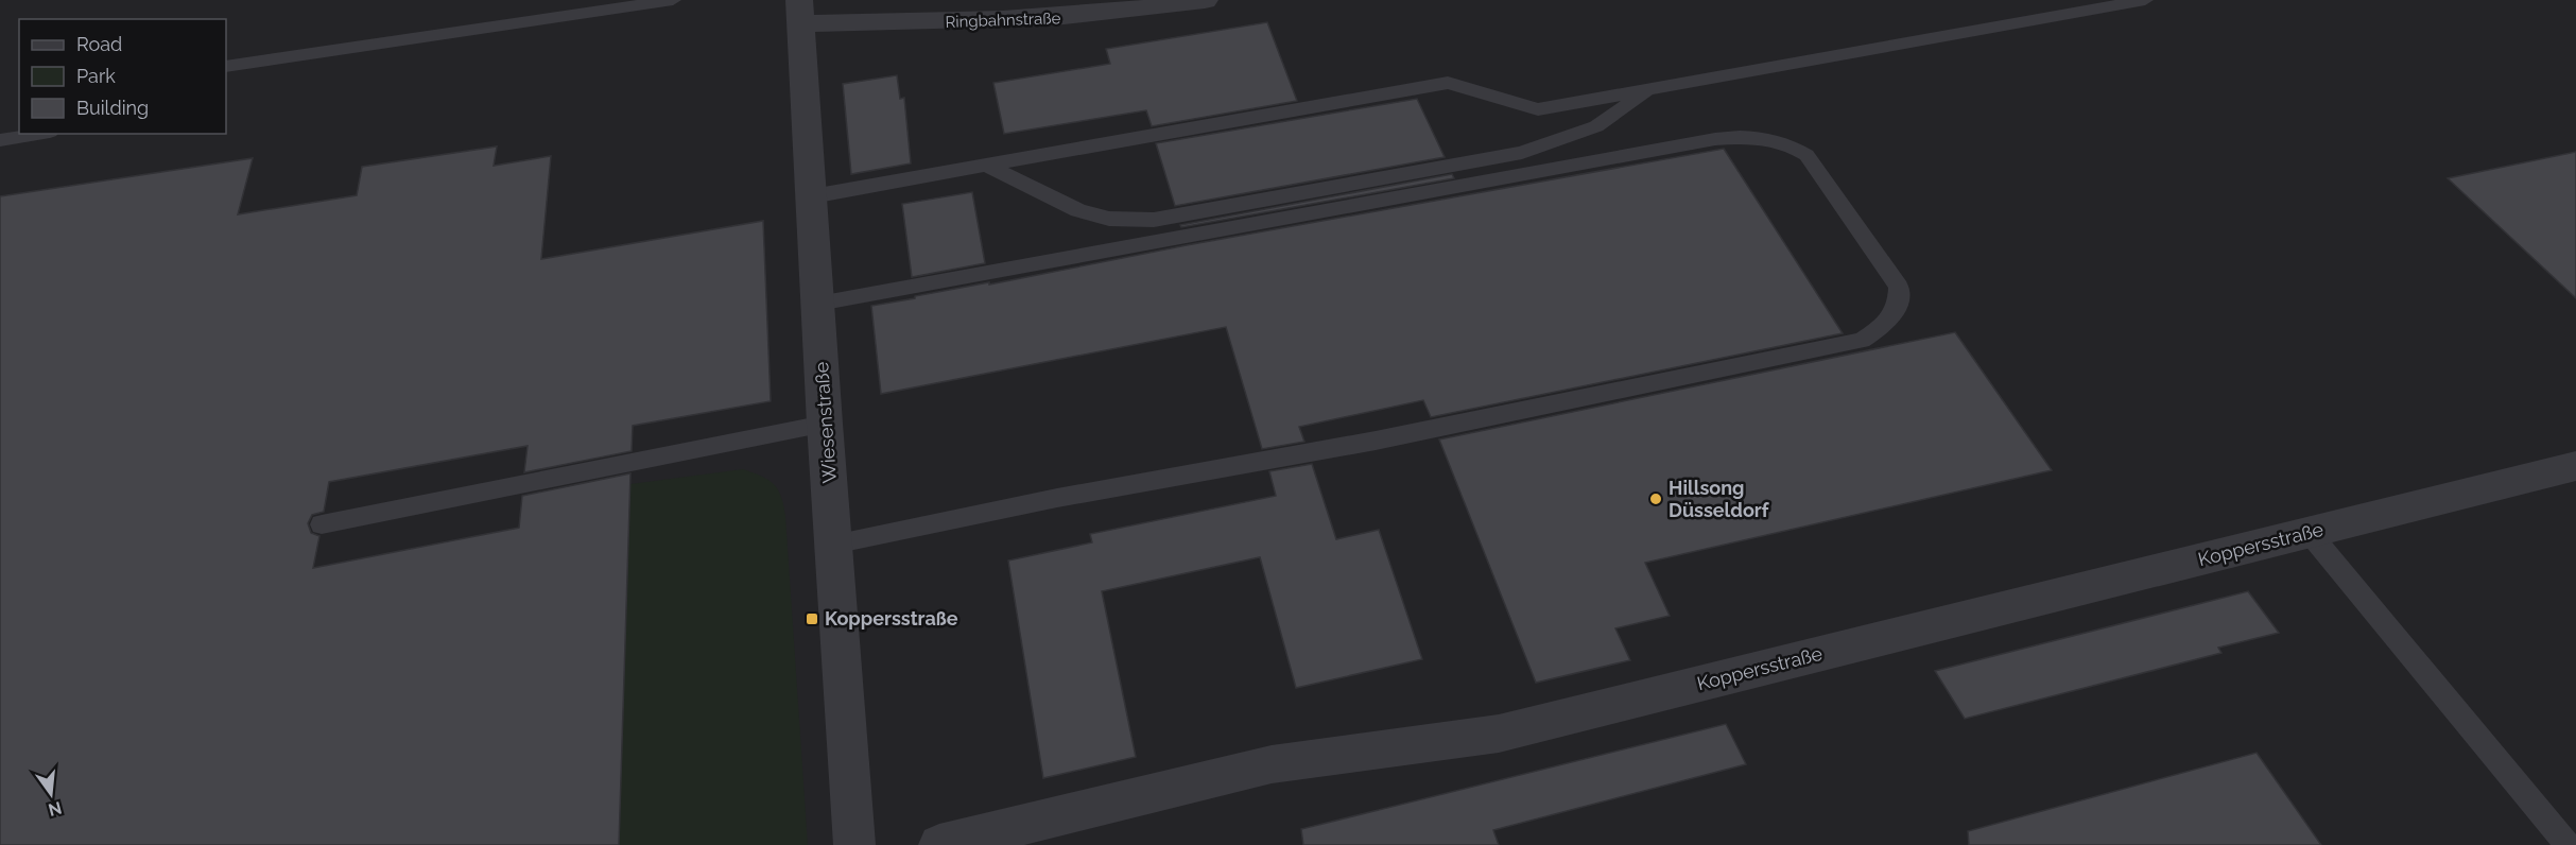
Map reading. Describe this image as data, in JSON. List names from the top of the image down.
{
  "streets": {
    "street": ["Ringbahnstraße", "Wiesenstraße", "Koppersstraße"]
  },
  "crossings": [
    ["Ringbahnstraße", "Wiesenstraße"]
  ],
  "places": {
    "other": ["Hillsong Düsseldorf"],
    "transit": ["Koppersstraße"]
  },
  "legend": ["Road", "Park", "Building"],
  "north": "bottom"
}
